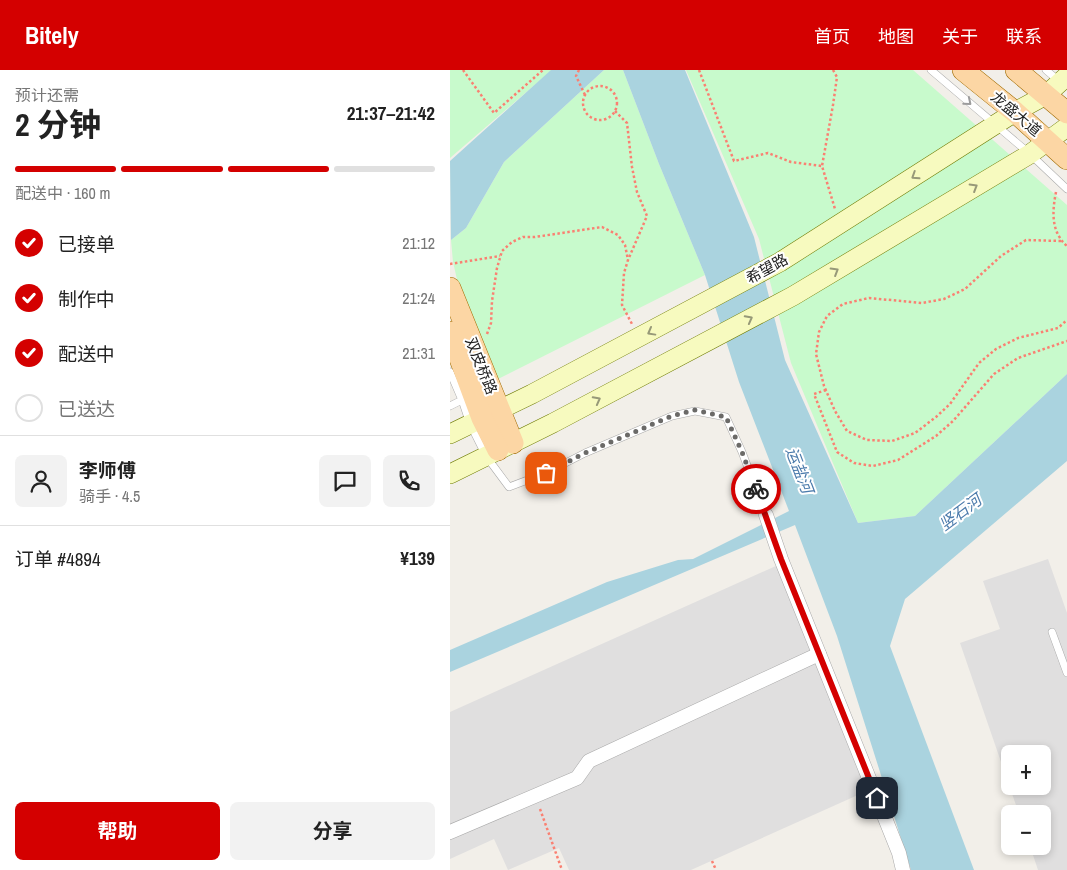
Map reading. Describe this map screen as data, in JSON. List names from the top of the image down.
{
  "streets": {
    "main road": ["龙盛大道", "希望路", "双皮桥路"]
  },
  "crossings": [
    ["龙盛大道", "希望路"],
    ["希望路", "双皮桥路"]
  ],
  "water": ["运盐河", "竖石河"],
  "page": {
    "header": "Bitely",
    "nav": [
      "首页",
      "地图",
      "关于",
      "联系"
    ],
    "heading": ["2 分钟", "预计还需", "21:37–21:42"],
    "panel": [
      "李师傅",
      "骑手 · 4.5",
      "订单 #4894",
      "¥139"
    ],
    "bar": "配送中 · 160 m",
    "list": [
      ["已接单", "21:12"],
      ["制作中", "21:24"],
      ["配送中", "21:31"],
      "已送达"
    ],
    "map_buttons": ["+", "−"],
    "buttons": ["帮助", "分享"]
  }
}
